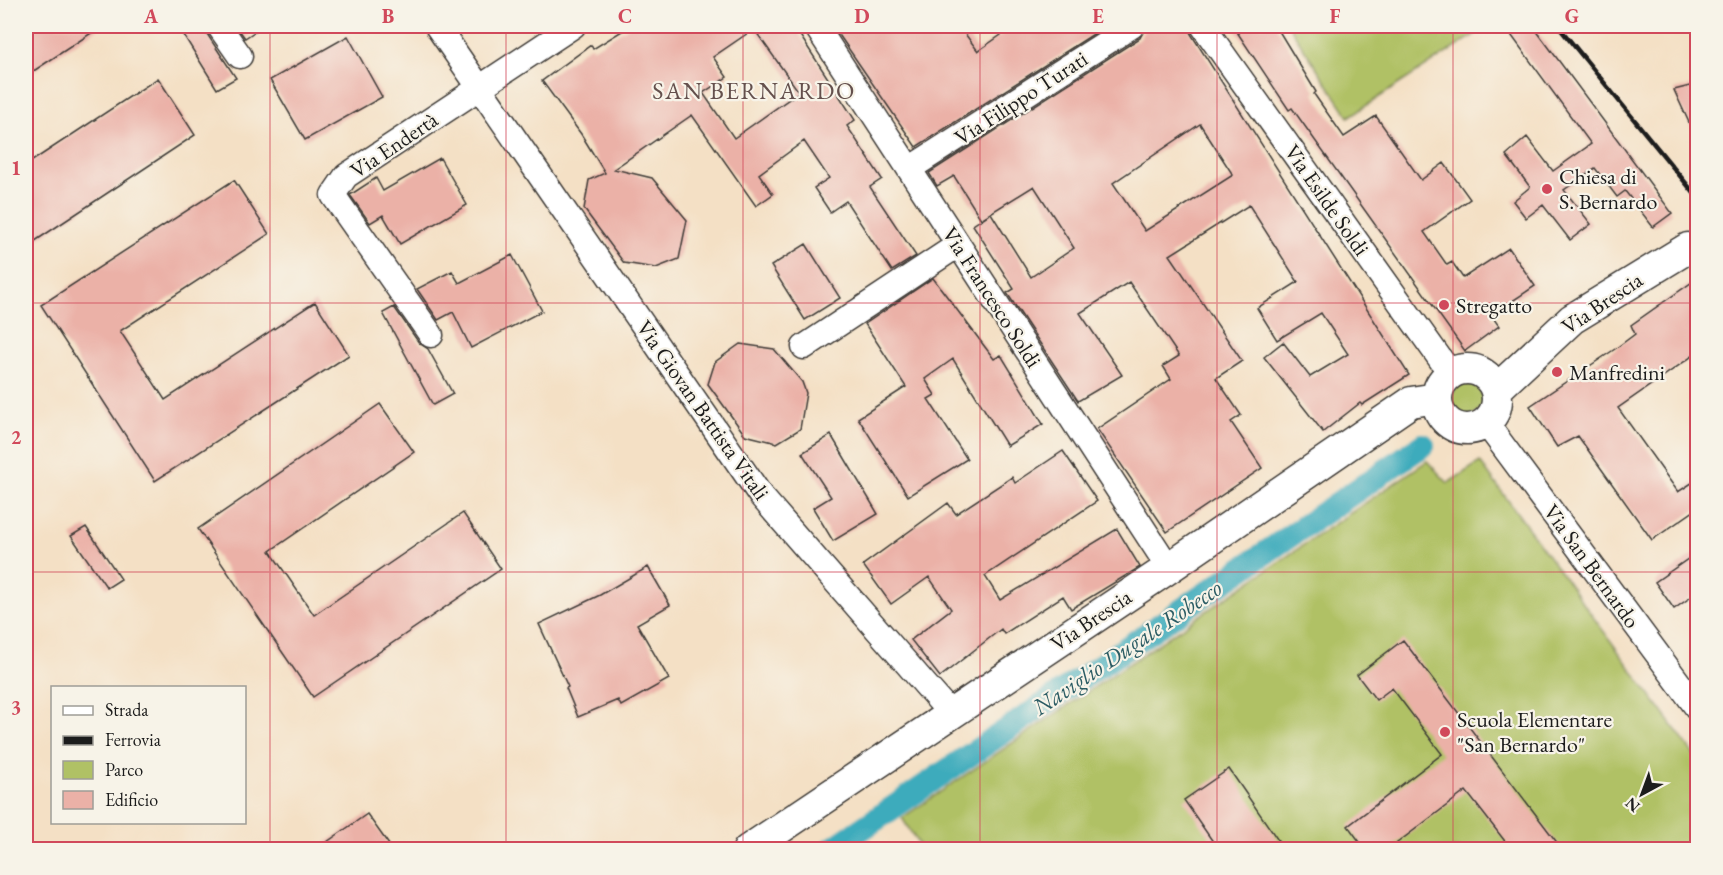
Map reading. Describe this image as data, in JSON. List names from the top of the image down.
{
  "streets": {
    "main road": ["Via Brescia"],
    "street": [
      "Via Filippo Turati",
      "Via Endertà",
      "Via Esilde Soldi",
      "Via Francesco Soldi",
      "Via Giovan Battista Vitali",
      "Via San Bernardo"
    ]
  },
  "crossings": [
    ["Via Filippo Turati", "Via Francesco Soldi"],
    ["Via Endertà", "Via Giovan Battista Vitali"],
    ["Via Esilde Soldi", "Via Brescia"],
    ["Via Esilde Soldi", "Via San Bernardo"],
    ["Via Francesco Soldi", "Via Brescia"],
    ["Via Brescia", "Via Giovan Battista Vitali"],
    ["Via Brescia", "Via San Bernardo"]
  ],
  "districts": ["SAN BERNARDO"],
  "water": ["Naviglio Dugale Robecco"],
  "places": [
    "Chiesa di S. Bernardo",
    "Stregatto",
    "Manfredini",
    "Scuola Elementare \"San Bernardo\""
  ],
  "legend": [
    "Strada",
    "Ferrovia",
    "Parco",
    "Edificio"
  ],
  "north": "bottom left",
  "grid": {
    "columns": [
      "A",
      "B",
      "C",
      "D",
      "E",
      "F",
      "G"
    ],
    "rows": ["1", "2", "3"]
  }
}
